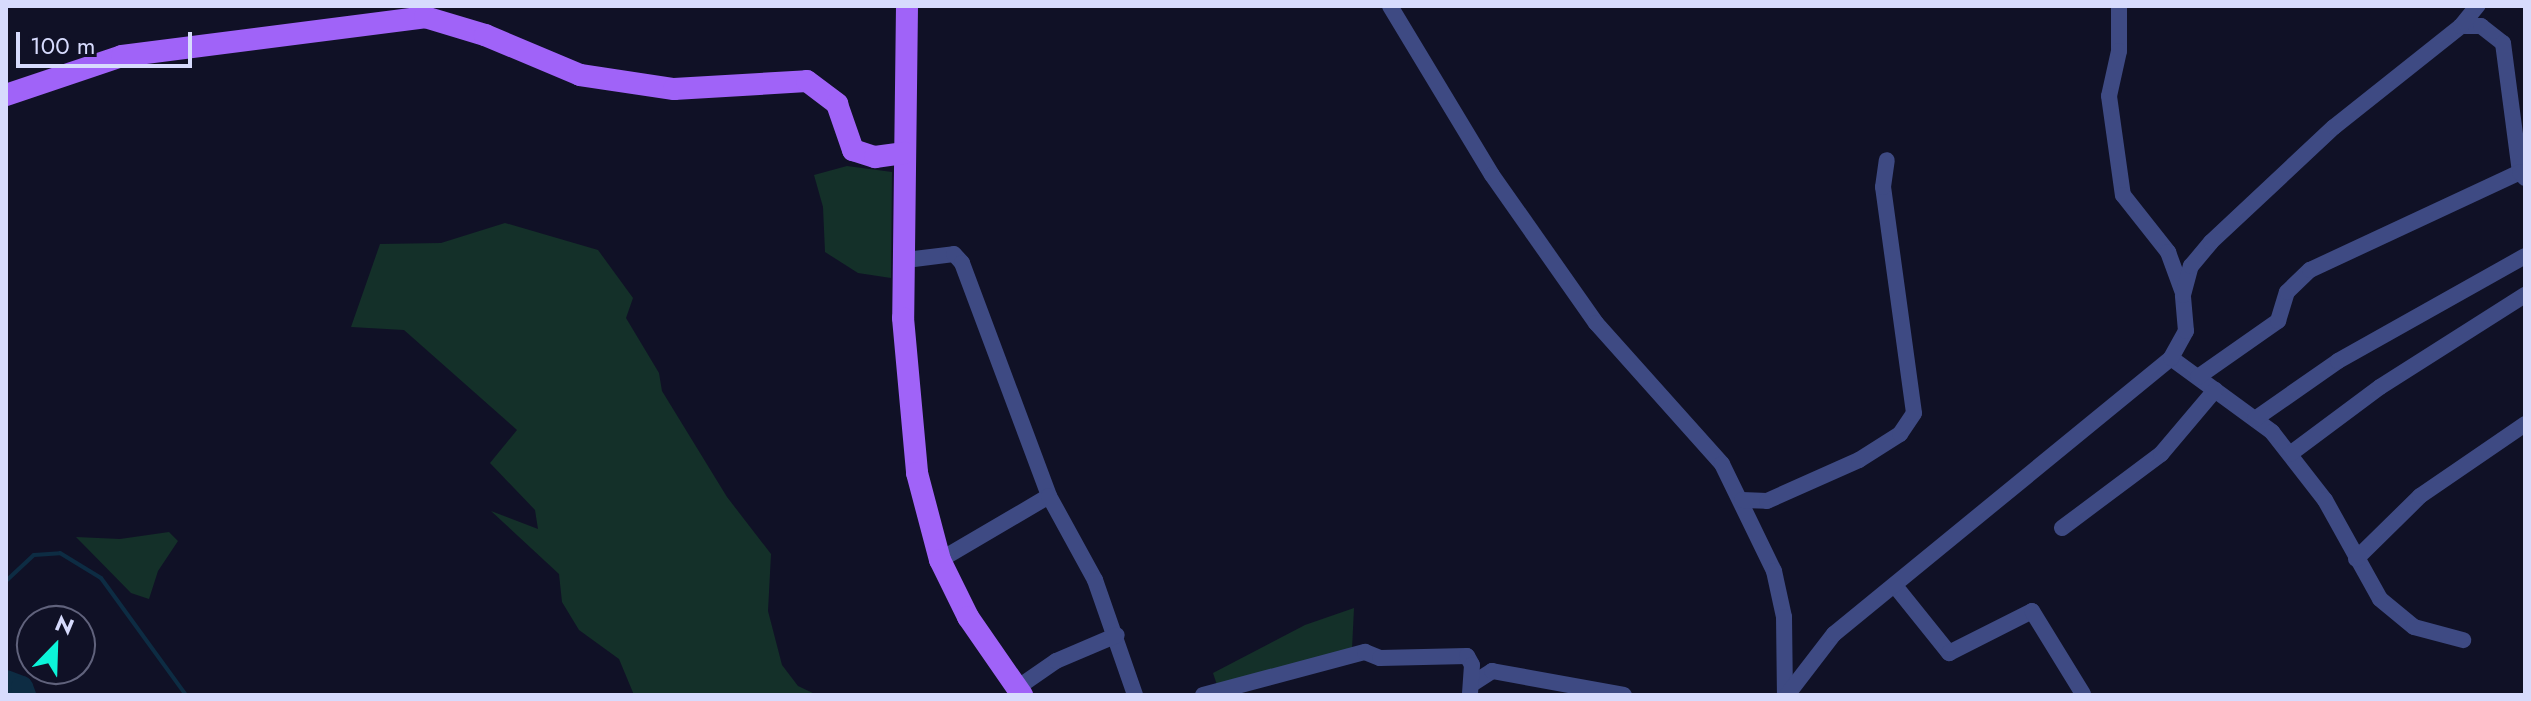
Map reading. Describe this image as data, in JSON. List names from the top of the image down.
{
  "scale_bar": "100 m",
  "north": "top right"
}
